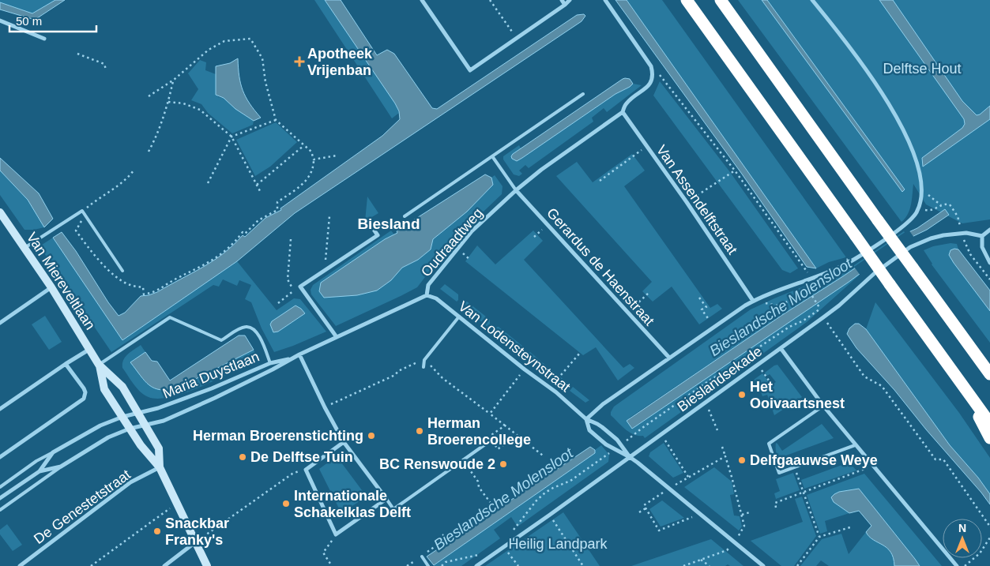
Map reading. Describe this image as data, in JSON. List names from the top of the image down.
{
  "streets": {
    "main road": ["Van Miereveltlaan"],
    "street": [
      "Van Assendelftstraat",
      "Oudraadtweg",
      "Gerardus de Haenstraat",
      "Van Lodensteynstraat",
      "Maria Duystlaan",
      "Bieslandsekade",
      "De Genestetstraat"
    ]
  },
  "crossings": [
    ["Van Assendelftstraat", "Oudraadtweg"],
    ["Oudraadtweg", "Gerardus de Haenstraat"],
    ["Oudraadtweg", "Van Lodensteynstraat"],
    ["Oudraadtweg", "Maria Duystlaan"],
    ["Van Lodensteynstraat", "Maria Duystlaan"],
    ["Van Lodensteynstraat", "Bieslandsekade"]
  ],
  "districts": ["Biesland"],
  "water": ["Bieslandsche Molensloot"],
  "parks": ["Delftse Hout", "Heilig Landpark"],
  "places": {
    "health": ["Apotheek Vrijenban"],
    "other": [
      "Het Ooivaartsnest",
      "Herman Broerencollege",
      "Herman Broerenstichting",
      "De Delftse Tuin",
      "Delfgaauwse Weye",
      "BC Renswoude 2",
      "Internationale Schakelklas Delft",
      "Snackbar Franky's"
    ]
  },
  "scale_bar": "50 m",
  "north": "top"
}
